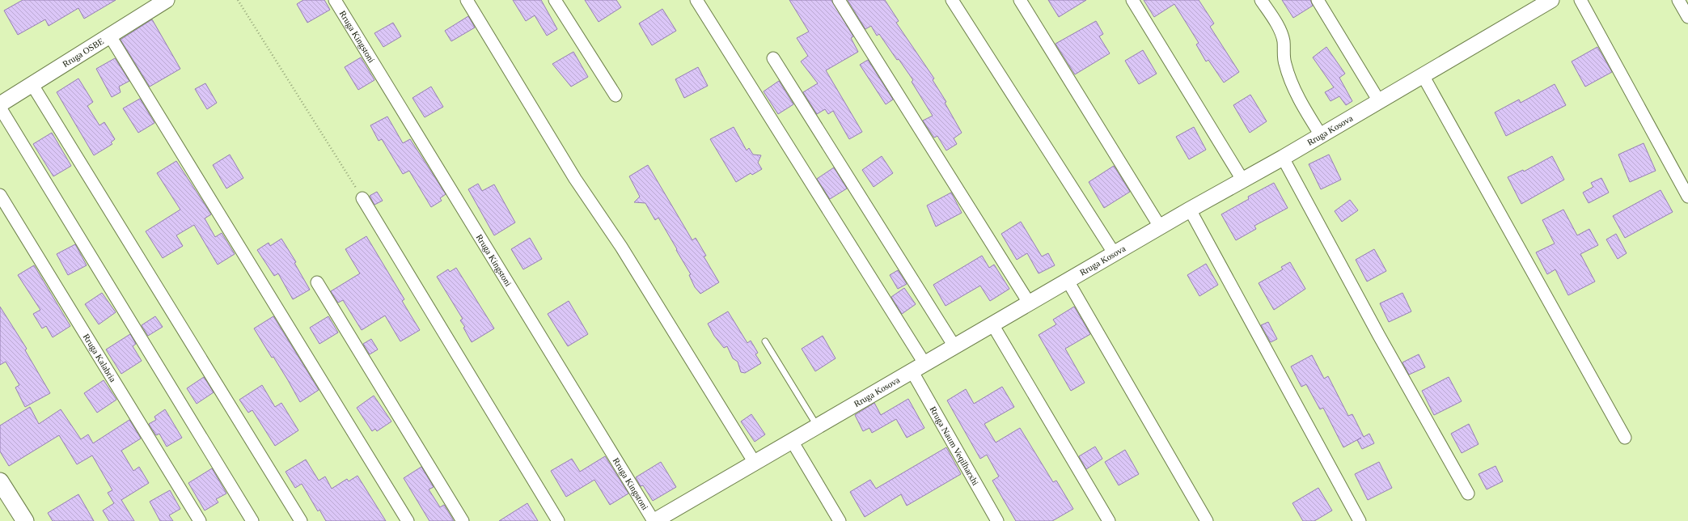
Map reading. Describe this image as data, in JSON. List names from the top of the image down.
{
  "streets": {
    "street": [
      "Rruga Kingstoni",
      "Rruga OSBE",
      "Rruga Kosova",
      "Rruga Kalabria",
      "Rruga Naum Veqilharxhi"
    ]
  },
  "crossings": [
    ["Rruga Kingstoni", "Rruga Kosova"],
    ["Rruga Kosova", "Rruga Naum Veqilharxhi"]
  ]
}
